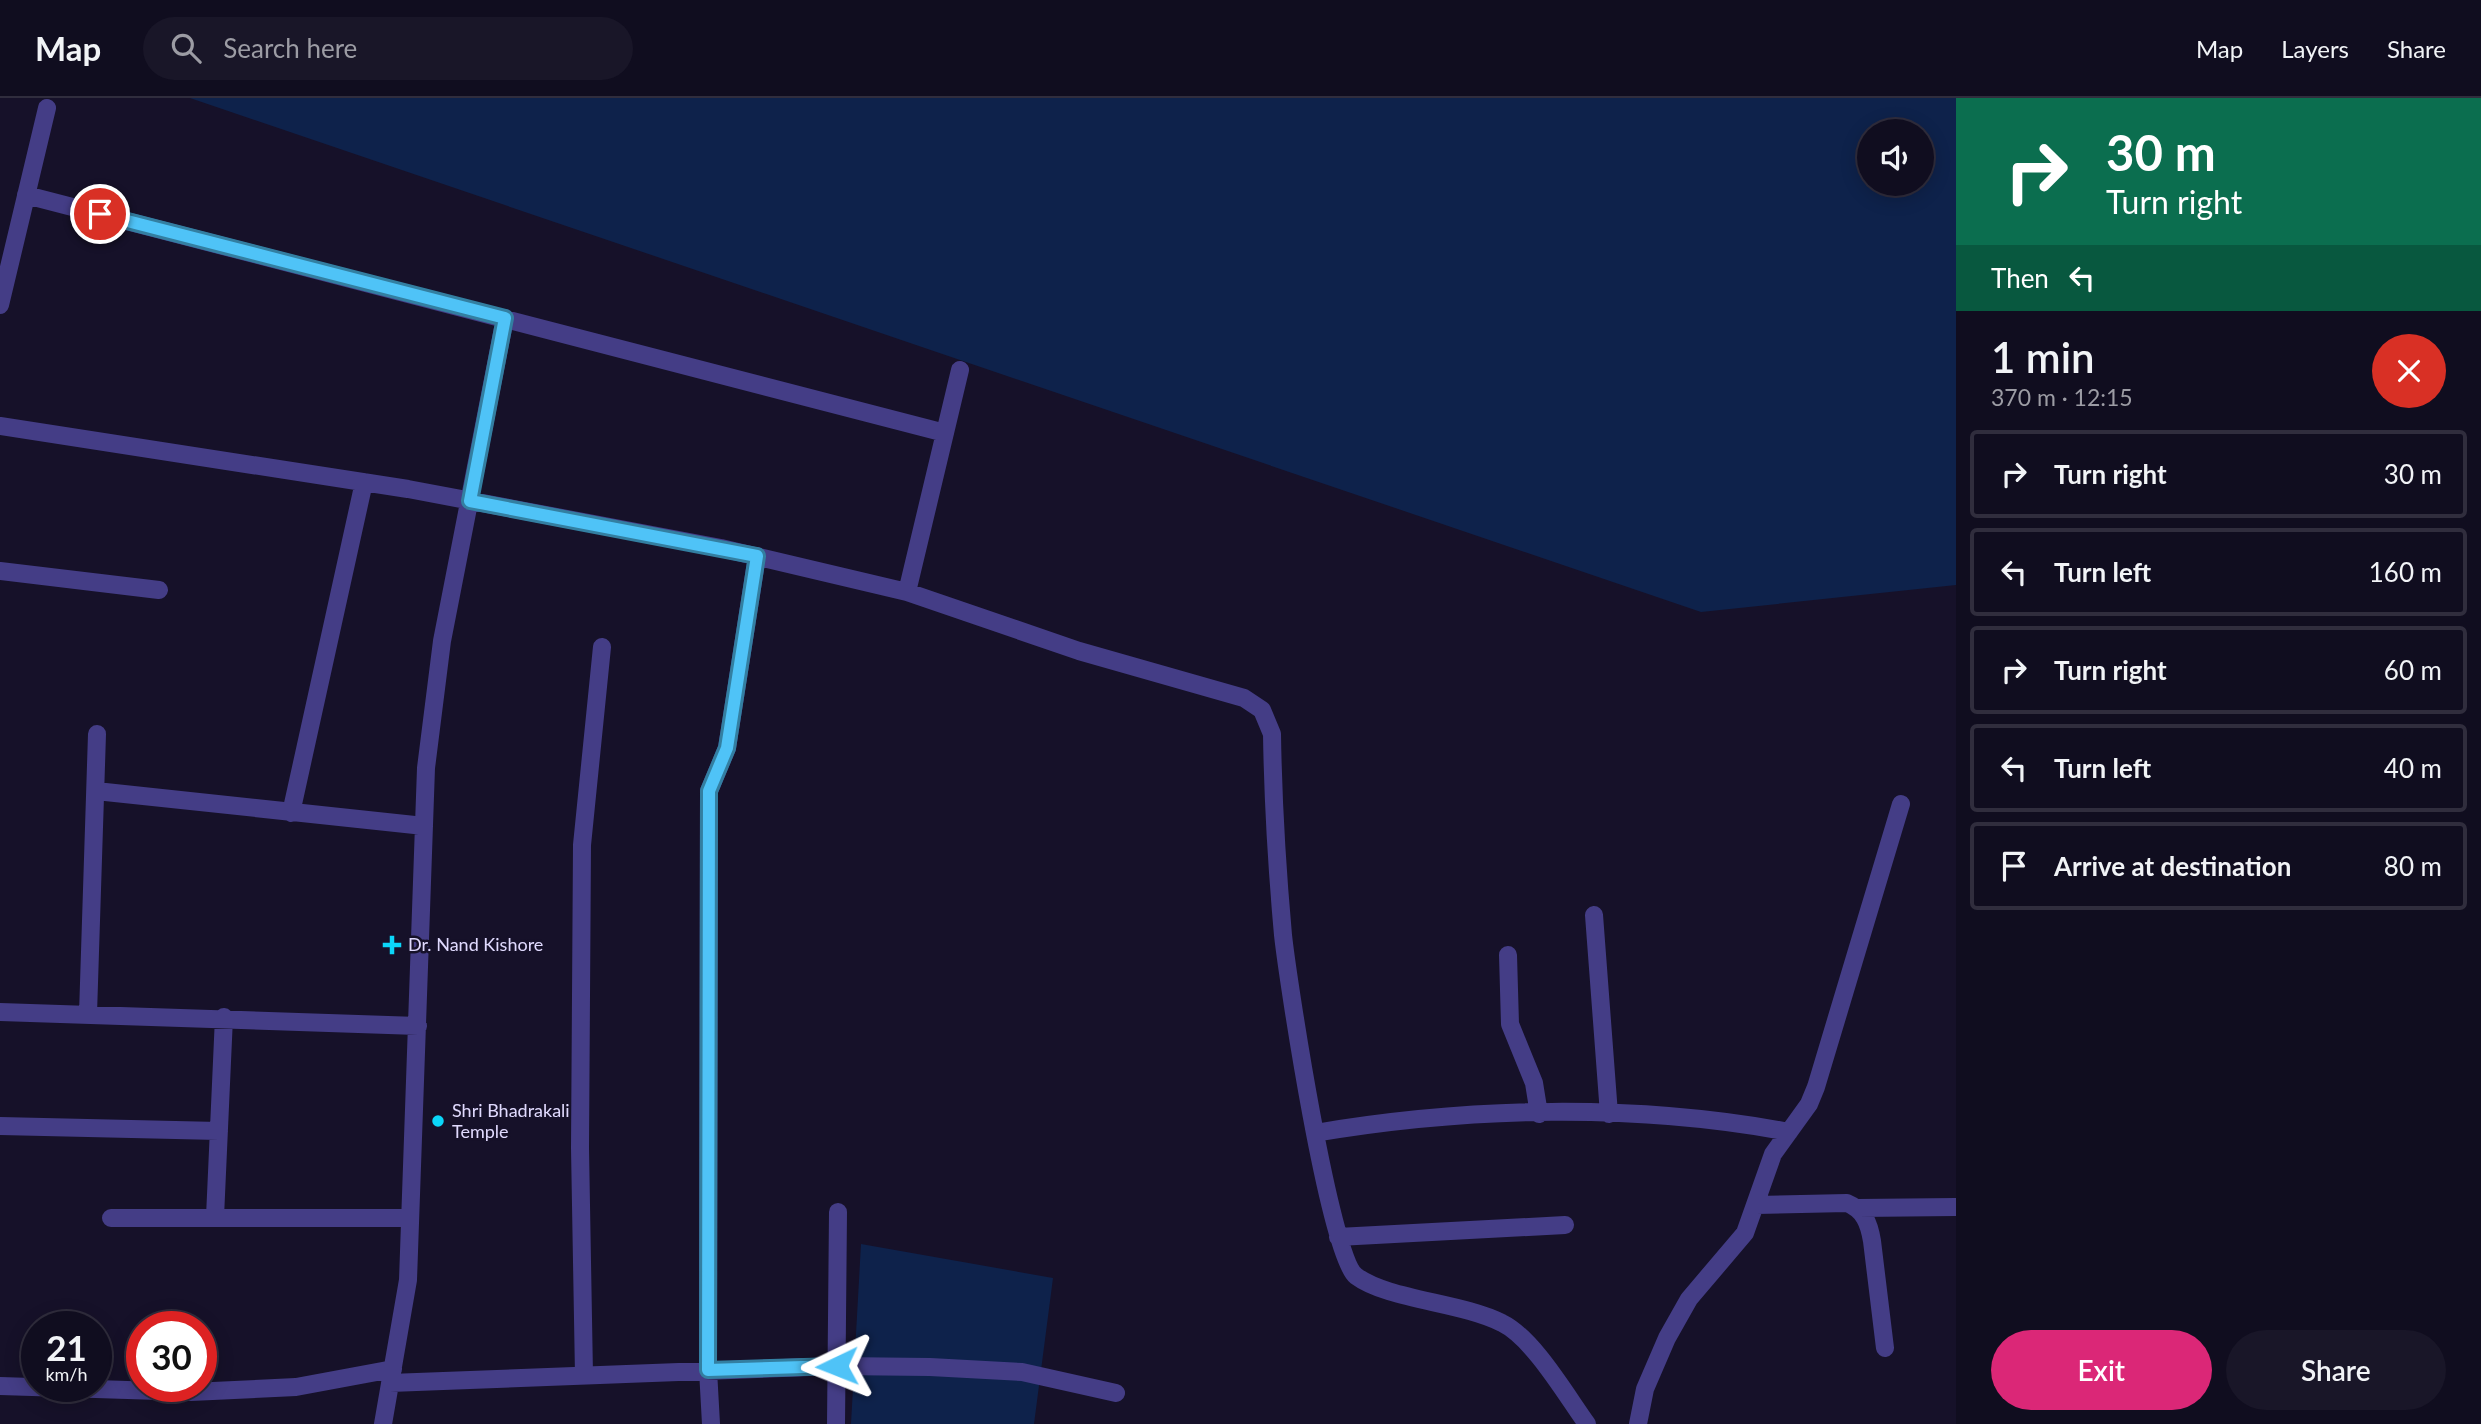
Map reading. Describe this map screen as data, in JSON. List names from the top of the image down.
{
  "places": {
    "health": ["Dr. Nand Kishore"],
    "other": ["Shri Bhadrakali Temple"]
  },
  "page": {
    "header": "Map",
    "search": "Search here",
    "nav": ["Map", "Layers", "Share"],
    "turn": ["30 m", "Turn right"],
    "then": "Then",
    "heading": ["1 min", "370 m · 12:15"],
    "list": [
      {
        "name": "Turn right",
        "value": "30 m"
      },
      {
        "name": "Turn left",
        "value": "160 m"
      },
      {
        "name": "Turn right",
        "value": "60 m"
      },
      {
        "name": "Turn left",
        "value": "40 m"
      },
      {
        "name": "Arrive at destination",
        "value": "80 m"
      }
    ],
    "speed": "21 km/h",
    "limit": "30",
    "buttons": ["Exit", "Share"]
  }
}
